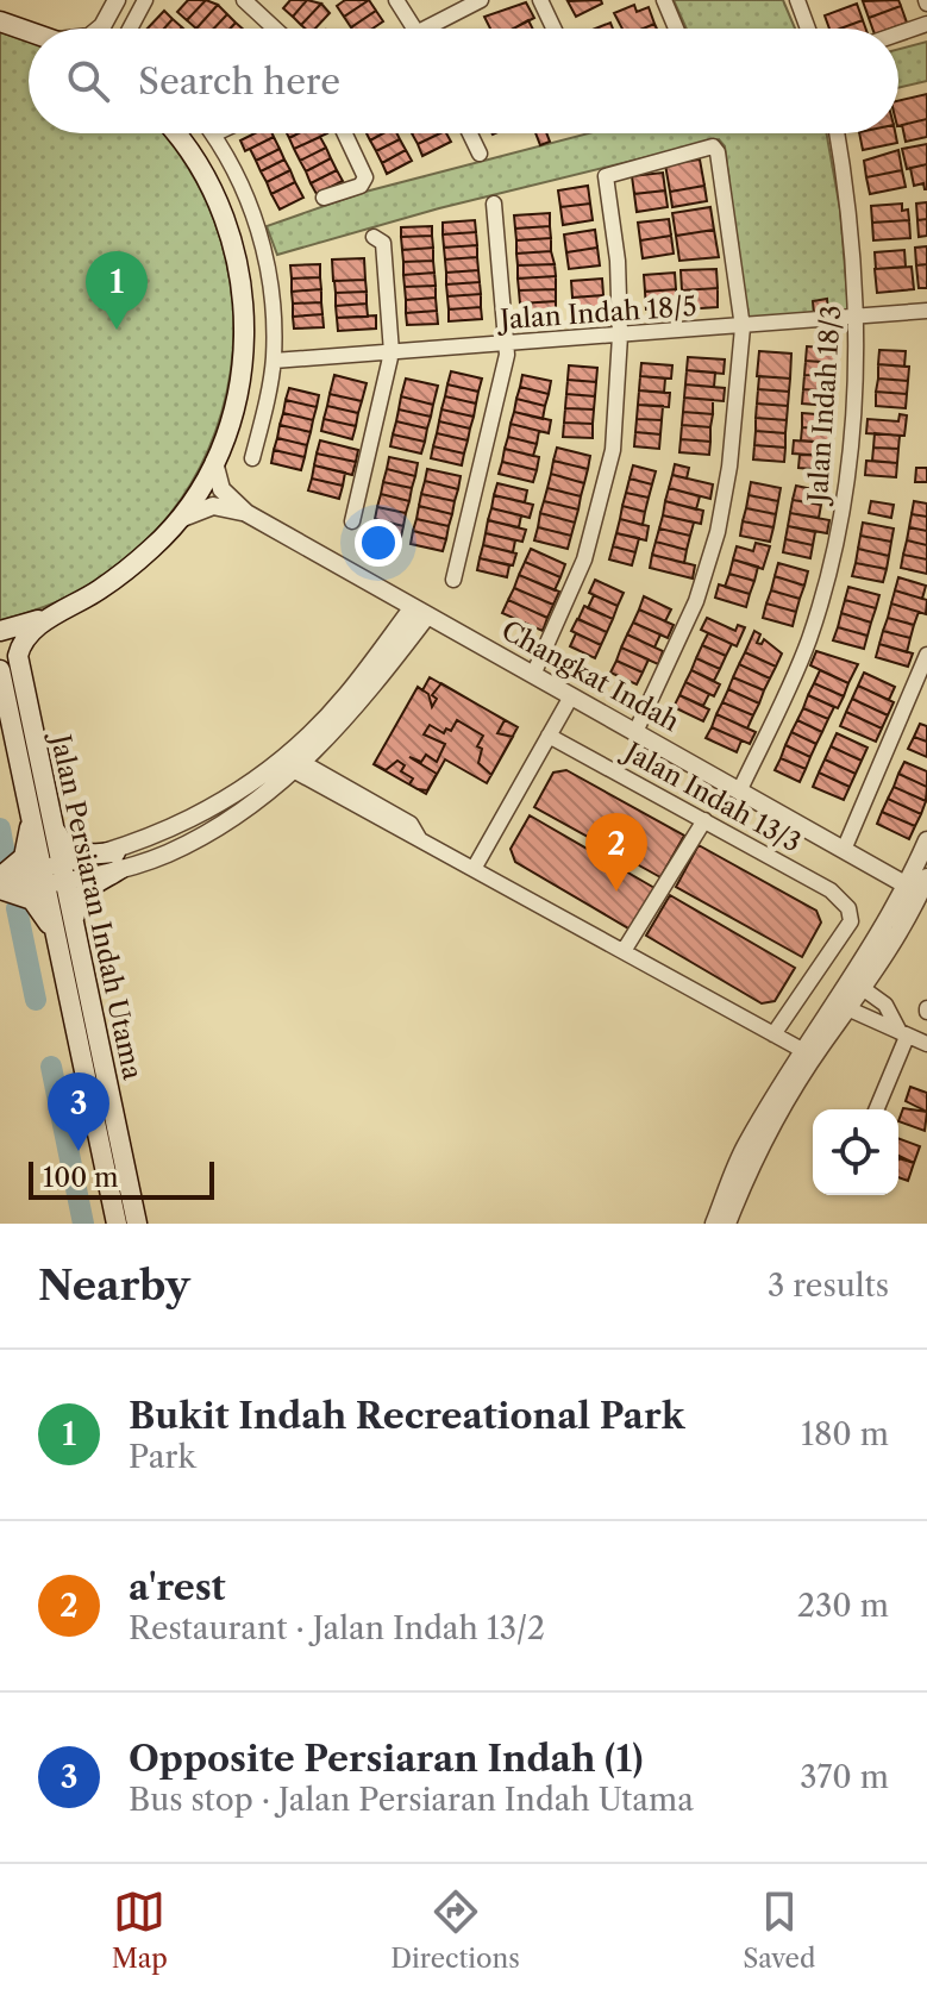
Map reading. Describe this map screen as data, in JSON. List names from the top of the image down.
{
  "streets": {
    "main road": ["Jalan Persiaran Indah Utama"],
    "street": [
      "Jalan Indah 18/5",
      "Jalan Indah 18/3",
      "Changkat Indah",
      "Jalan Indah 13/3"
    ]
  },
  "crossings": [
    ["Jalan Indah 18/5", "Jalan Indah 18/3"],
    ["Jalan Indah 18/3", "Changkat Indah"],
    ["Changkat Indah", "Jalan Persiaran Indah Utama"]
  ],
  "scale_bar": "100 m",
  "page": {
    "search": "Search here",
    "pins": ["1", "2", "3"],
    "scale": "100 m",
    "heading": ["Nearby", "3 results"],
    "list": [
      {
        "mark": "1",
        "name": "Bukit Indah Recreational Park",
        "note": "Park",
        "value": "180 m"
      },
      {
        "mark": "2",
        "name": "a'rest",
        "note": "Restaurant · Jalan Indah 13/2",
        "value": "230 m"
      },
      {
        "mark": "3",
        "name": "Opposite Persiaran Indah (1)",
        "note": "Bus stop · Jalan Persiaran Indah Utama",
        "value": "370 m"
      }
    ],
    "nav": ["Map", "Directions", "Saved"]
  }
}
